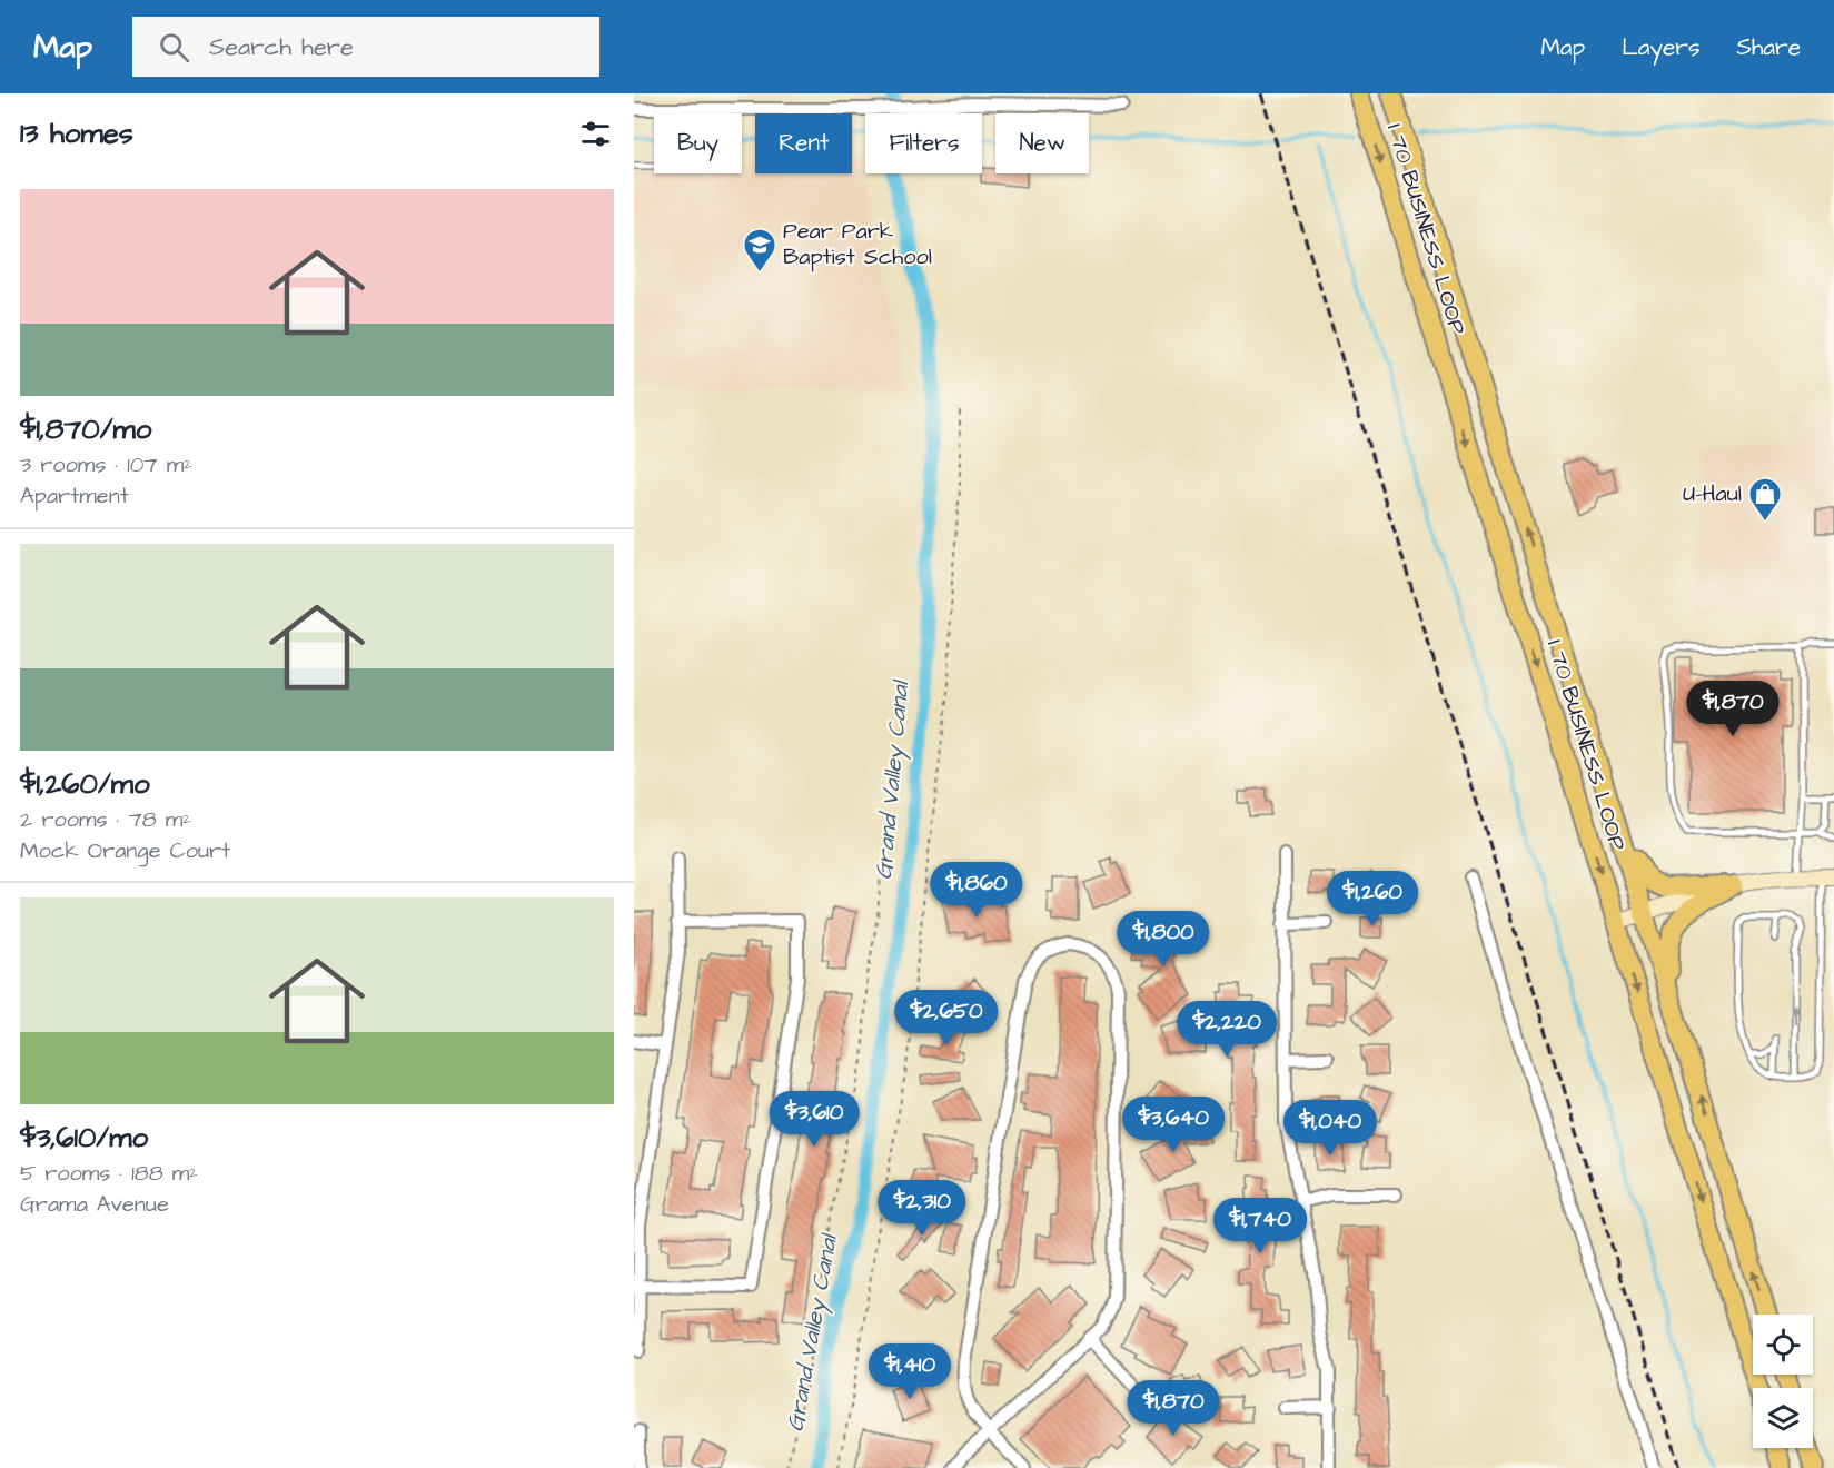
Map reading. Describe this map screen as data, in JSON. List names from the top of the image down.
{
  "streets": {
    "main road": ["I 70 BUSINESS LOOP"]
  },
  "water": ["Grand Valley Canal"],
  "places": {
    "school or university": ["Pear Park Baptist School"],
    "shop": ["U-Haul"]
  },
  "page": {
    "header": "Map",
    "search": "Search here",
    "nav": ["Map", "Layers", "Share"],
    "heading": "13 homes",
    "chip": [
      "Buy",
      "Rent",
      "Filters",
      "New"
    ],
    "list": [
      {
        "name": "$1,870/mo",
        "note": "3 rooms · 107 m² · Apartment"
      },
      {
        "name": "$1,260/mo",
        "note": "2 rooms · 78 m² · Mock Orange Court"
      },
      {
        "name": "$3,610/mo",
        "note": "5 rooms · 188 m² · Grama Avenue"
      }
    ],
    "price": [
      "$1,870",
      "$1,860",
      "$1,260",
      "$1,800",
      "$2,650",
      "$2,220",
      "$3,610",
      "$3,640",
      "$1,040",
      "$2,310",
      "$1,740",
      "$1,410",
      "$1,870"
    ]
  }
}
